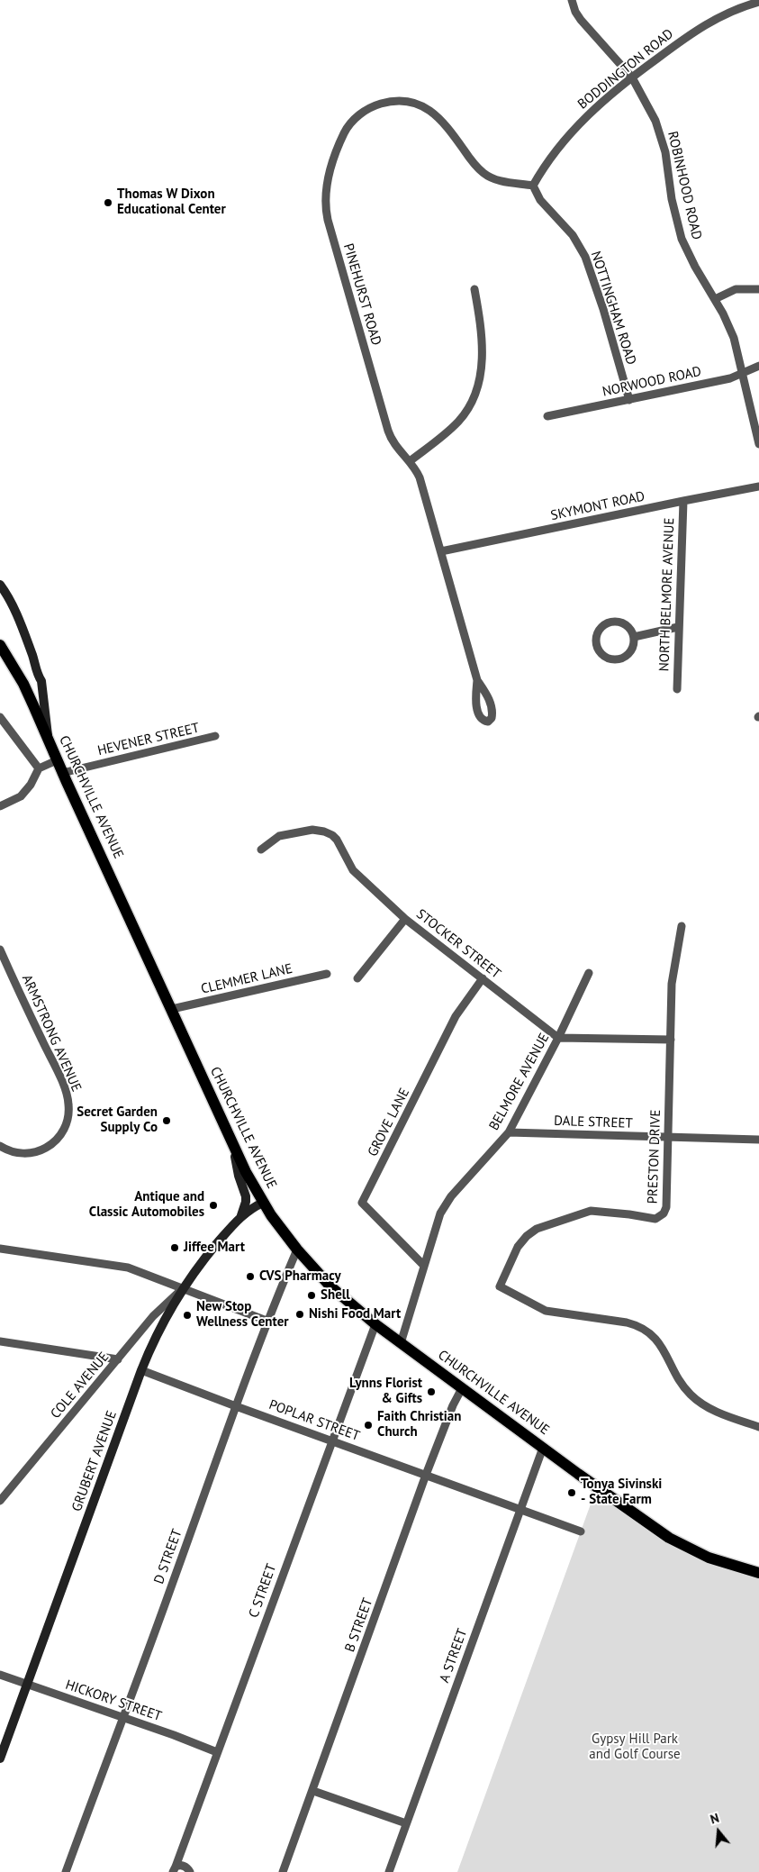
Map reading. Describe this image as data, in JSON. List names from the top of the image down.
{
  "streets": {
    "main road": ["CHURCHVILLE AVENUE"],
    "street": [
      "BODDINGTON ROAD",
      "ROBINHOOD ROAD",
      "PINEHURST ROAD",
      "NOTTINGHAM ROAD",
      "NORWOOD ROAD",
      "SKYMONT ROAD",
      "NORTH BELMORE AVENUE",
      "HEVENER STREET",
      "STOCKER STREET",
      "CLEMMER LANE",
      "ARMSTRONG AVENUE",
      "BELMORE AVENUE",
      "GROVE LANE",
      "DALE STREET",
      "PRESTON DRIVE",
      "COLE AVENUE",
      "POPLAR STREET",
      "GRUBERT AVENUE",
      "D STREET",
      "C STREET",
      "B STREET",
      "A STREET",
      "HICKORY STREET"
    ]
  },
  "crossings": [
    ["BODDINGTON ROAD", "ROBINHOOD ROAD"],
    ["BODDINGTON ROAD", "PINEHURST ROAD"],
    ["BODDINGTON ROAD", "NOTTINGHAM ROAD"],
    ["ROBINHOOD ROAD", "NORWOOD ROAD"],
    ["PINEHURST ROAD", "NOTTINGHAM ROAD"],
    ["PINEHURST ROAD", "SKYMONT ROAD"],
    ["NOTTINGHAM ROAD", "NORWOOD ROAD"],
    ["SKYMONT ROAD", "NORTH BELMORE AVENUE"],
    ["HEVENER STREET", "CHURCHVILLE AVENUE"],
    ["CHURCHVILLE AVENUE", "CLEMMER LANE"],
    ["CHURCHVILLE AVENUE", "BELMORE AVENUE"],
    ["CHURCHVILLE AVENUE", "GRUBERT AVENUE"],
    ["CHURCHVILLE AVENUE", "D STREET"],
    ["CHURCHVILLE AVENUE", "C STREET"],
    ["CHURCHVILLE AVENUE", "B STREET"],
    ["CHURCHVILLE AVENUE", "A STREET"],
    ["STOCKER STREET", "BELMORE AVENUE"],
    ["STOCKER STREET", "GROVE LANE"],
    ["BELMORE AVENUE", "GROVE LANE"],
    ["BELMORE AVENUE", "DALE STREET"],
    ["DALE STREET", "PRESTON DRIVE"],
    ["COLE AVENUE", "GRUBERT AVENUE"],
    ["POPLAR STREET", "GRUBERT AVENUE"],
    ["POPLAR STREET", "D STREET"],
    ["POPLAR STREET", "C STREET"],
    ["POPLAR STREET", "B STREET"],
    ["POPLAR STREET", "A STREET"],
    ["GRUBERT AVENUE", "HICKORY STREET"],
    ["D STREET", "HICKORY STREET"],
    ["C STREET", "HICKORY STREET"]
  ],
  "parks": ["Gypsy Hill Park and Golf Course"],
  "places": [
    "Thomas W Dixon Educational Center",
    "Secret Garden Supply Co",
    "Antique and Classic Automobiles",
    "Jiffee Mart",
    "CVS Pharmacy",
    "Shell",
    "Nishi Food Mart",
    "New Stop Wellness Center",
    "Lynns Florist & Gifts",
    "Faith Christian Church",
    "Tonya Sivinski - State Farm"
  ],
  "north": "top"
}
